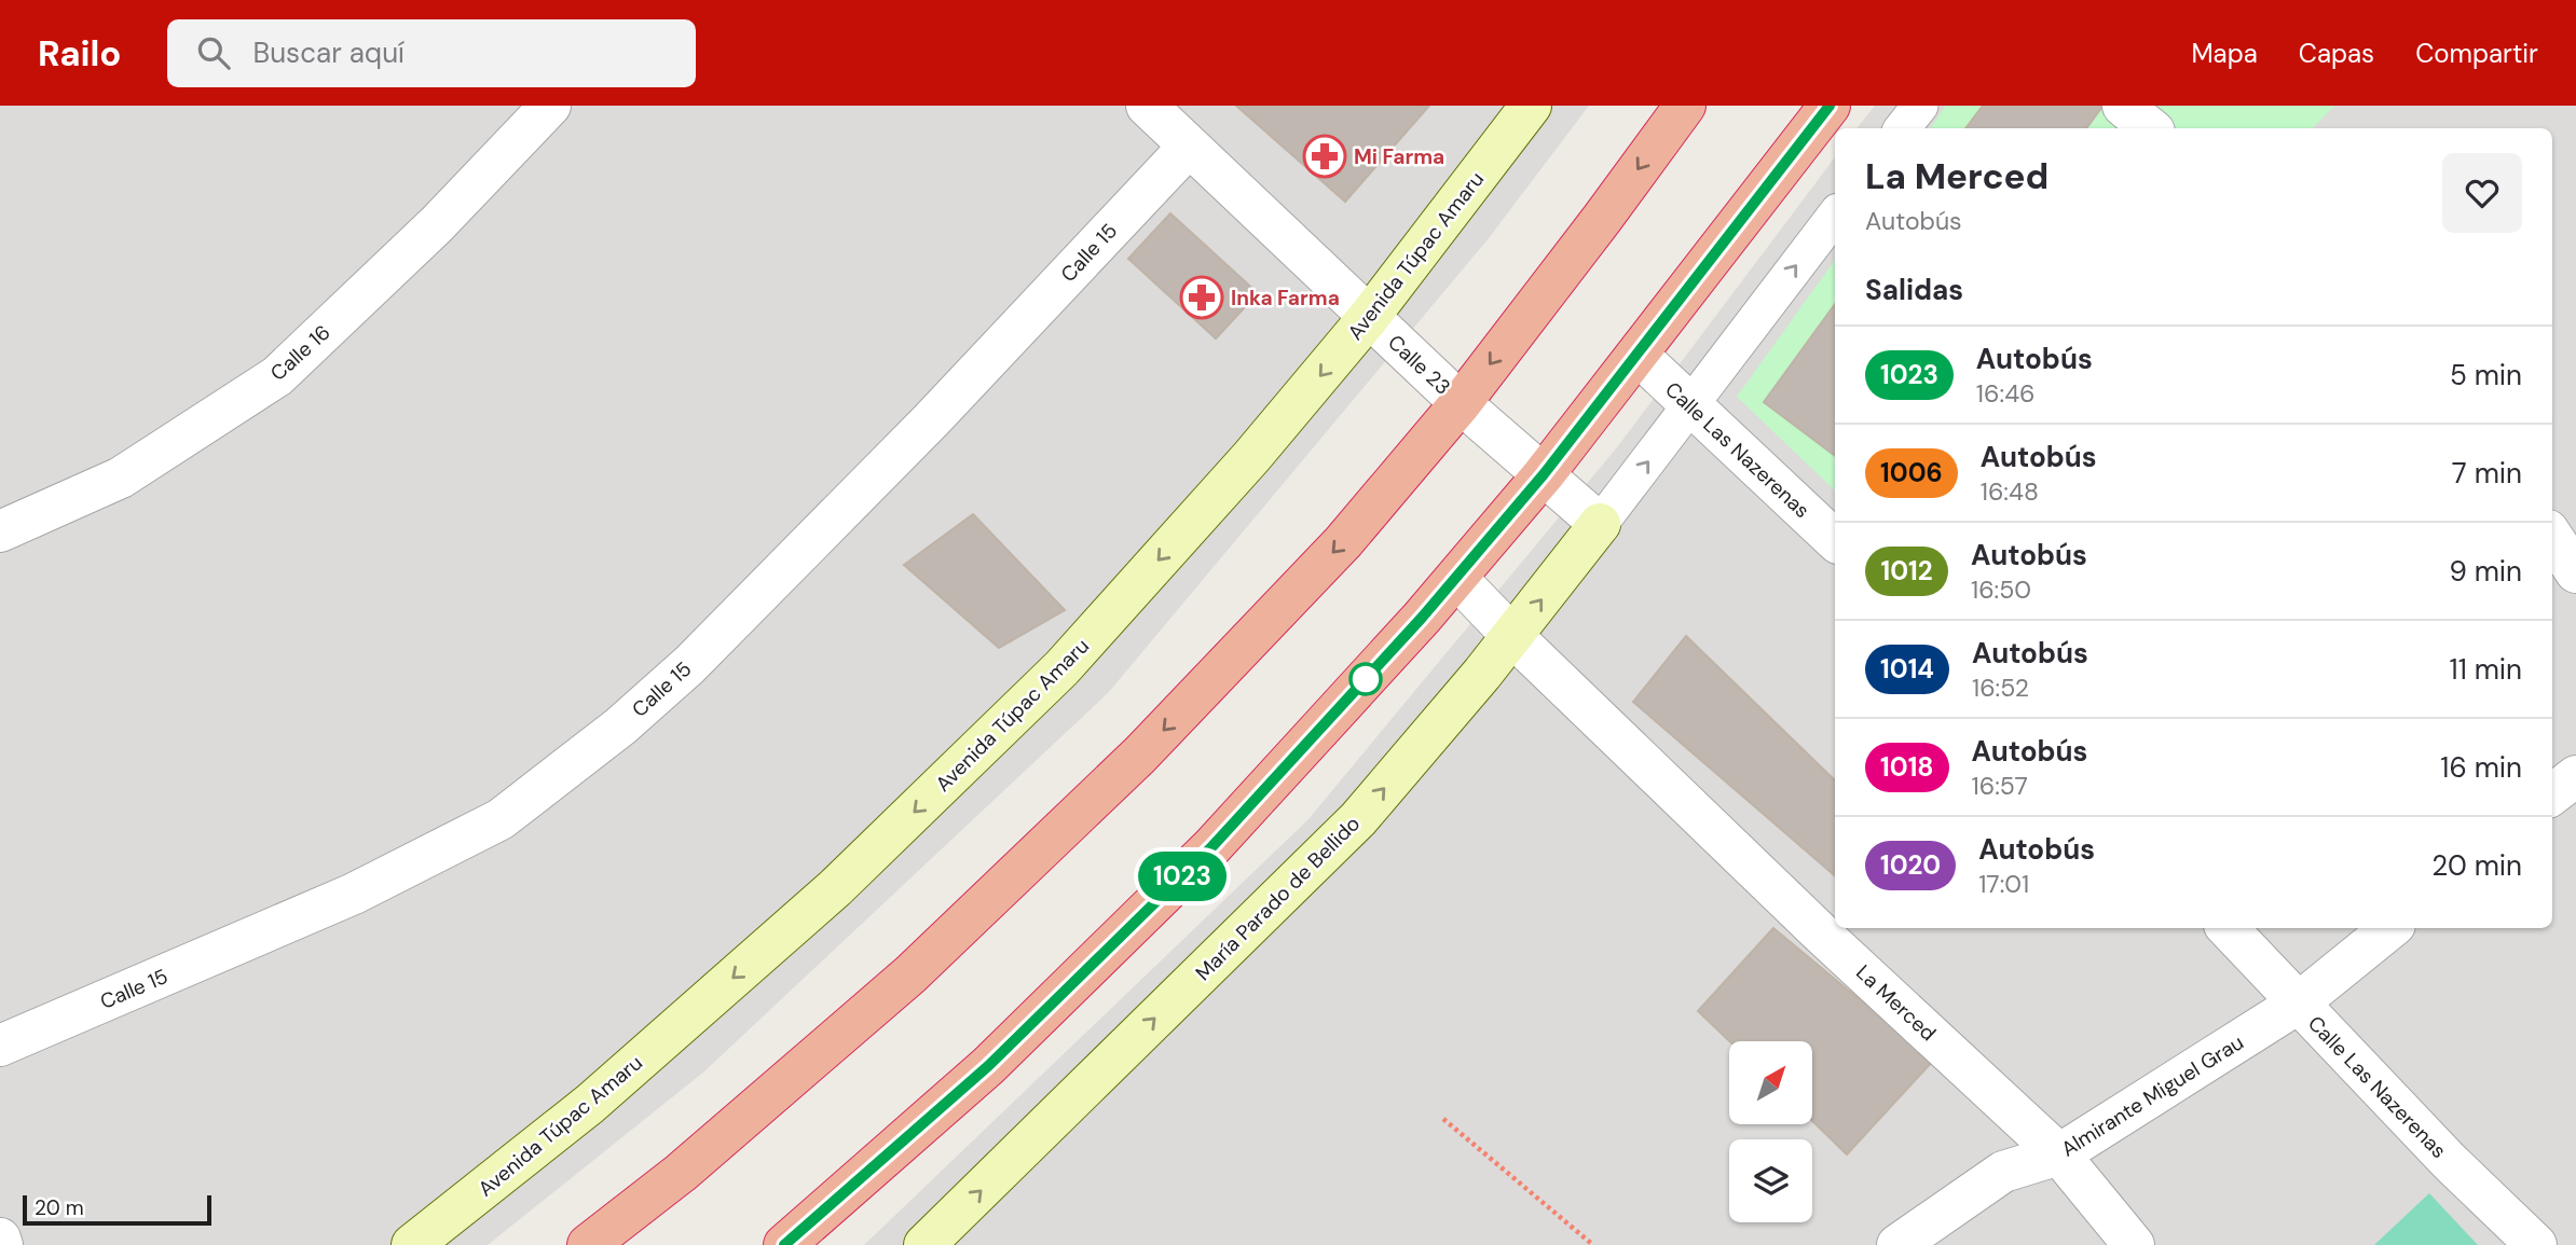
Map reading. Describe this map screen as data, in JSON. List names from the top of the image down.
{
  "streets": {
    "main road": ["Avenida Túpac Amaru", "María Parado de Bellido"],
    "street": [
      "Calle 15",
      "Calle 16",
      "Calle 23",
      "Calle Las Nazerenas",
      "La Merced",
      "Almirante Miguel Grau"
    ]
  },
  "crossings": [
    ["Calle 15", "Calle 23"],
    ["Avenida Túpac Amaru", "Calle 23"],
    ["Calle 23", "María Parado de Bellido"],
    ["Calle Las Nazerenas", "Almirante Miguel Grau"],
    ["María Parado de Bellido", "La Merced"],
    ["La Merced", "Almirante Miguel Grau"]
  ],
  "one_way": ["Avenida Túpac Amaru", "María Parado de Bellido"],
  "places": {
    "pharmacy": ["Mi Farma", "Inka Farma"]
  },
  "lines": ["bus line 1023"],
  "scale_bar": "20 m",
  "north": "top right",
  "page": {
    "header": "Railo",
    "search": "Buscar aquí",
    "nav": ["Mapa", "Capas", "Compartir"],
    "on_map": "1023",
    "heading": [
      ["La Merced", "Autobús"],
      "Salidas"
    ],
    "list": [
      {
        "mark": "1023",
        "name": "Autobús",
        "note": "16:46",
        "value": "5 min"
      },
      {
        "mark": "1006",
        "name": "Autobús",
        "note": "16:48",
        "value": "7 min"
      },
      {
        "mark": "1012",
        "name": "Autobús",
        "note": "16:50",
        "value": "9 min"
      },
      {
        "mark": "1014",
        "name": "Autobús",
        "note": "16:52",
        "value": "11 min"
      },
      {
        "mark": "1018",
        "name": "Autobús",
        "note": "16:57",
        "value": "16 min"
      },
      {
        "mark": "1020",
        "name": "Autobús",
        "note": "17:01",
        "value": "20 min"
      }
    ],
    "scale": "20 m"
  }
}
